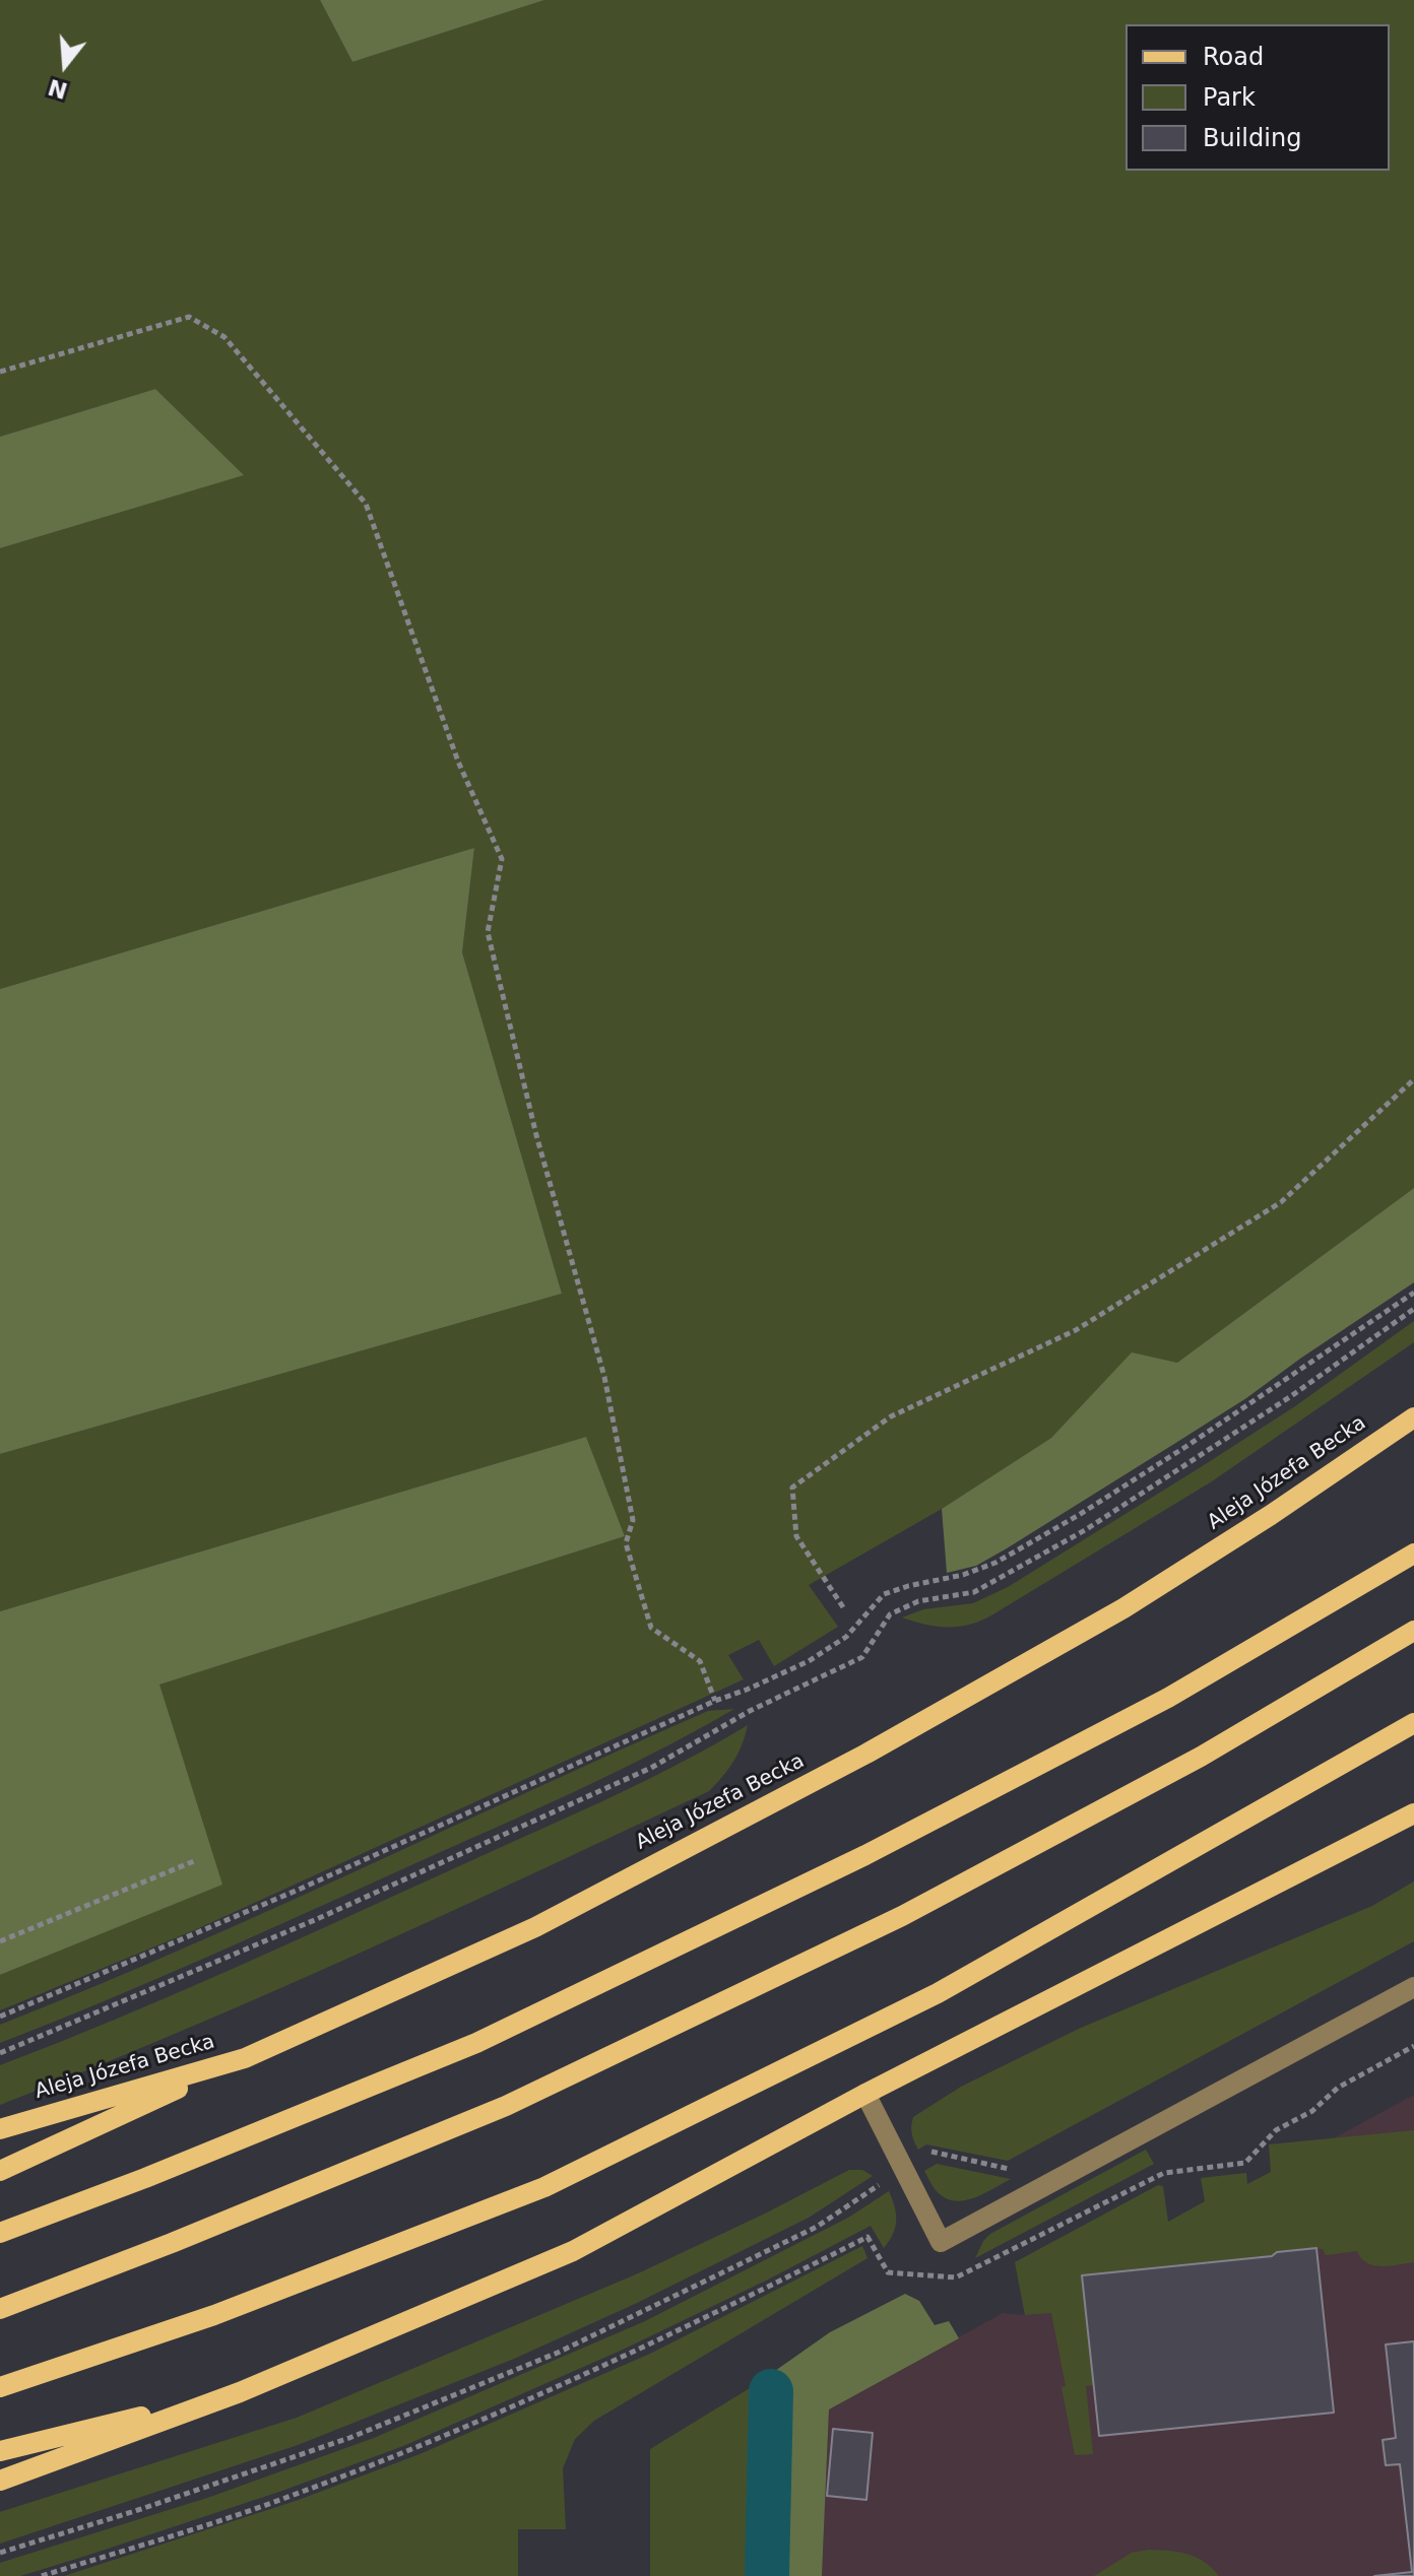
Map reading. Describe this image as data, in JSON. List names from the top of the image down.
{
  "streets": {
    "main road": ["Aleja Józefa Becka"]
  },
  "legend": ["Road", "Park", "Building"],
  "north": "bottom"
}
